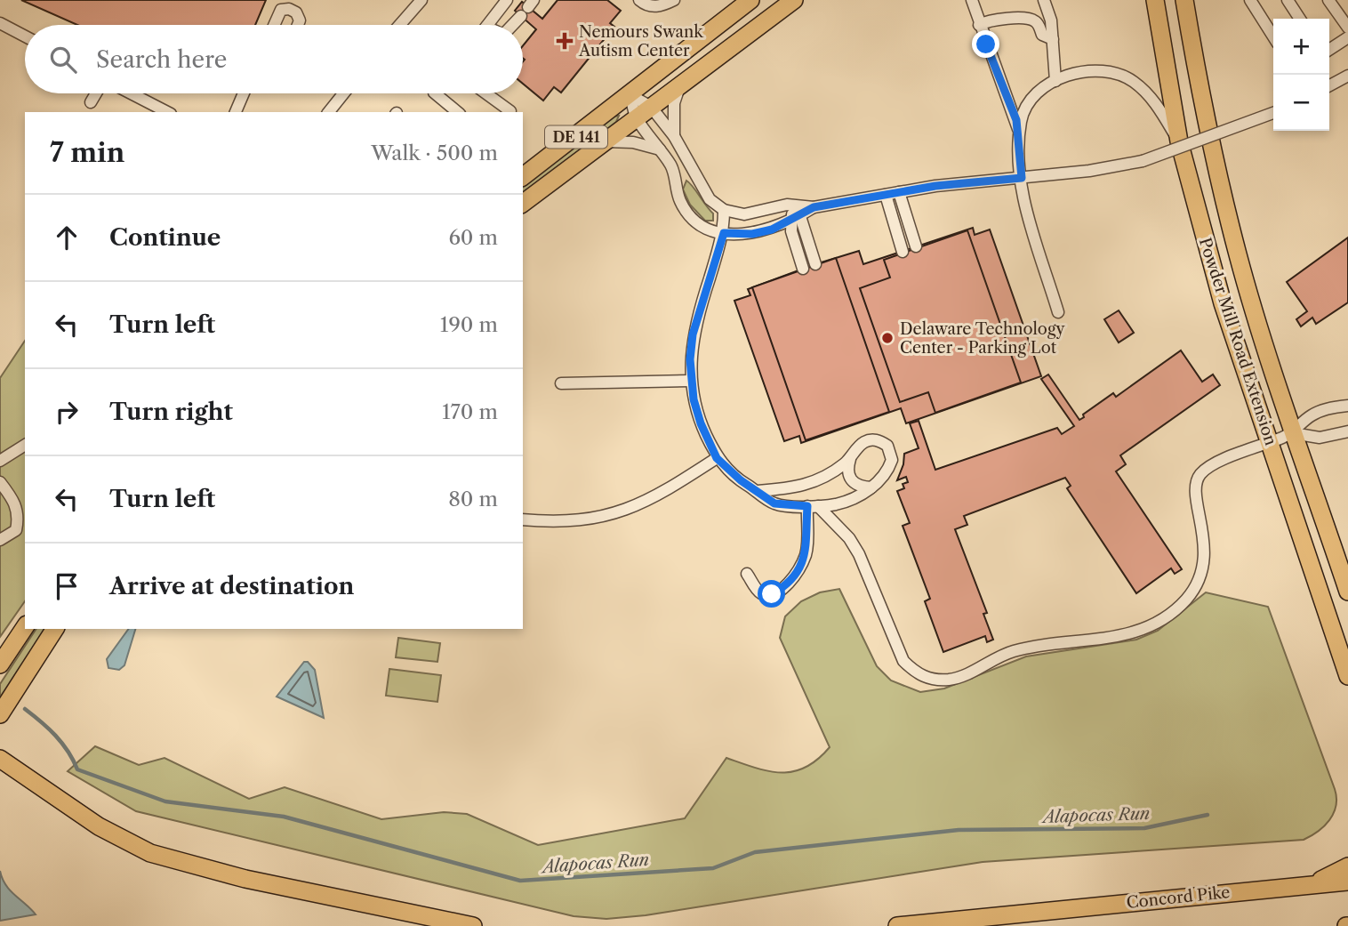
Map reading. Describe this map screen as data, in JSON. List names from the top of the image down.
{
  "streets": {
    "highway": ["DE 141", "Powder Mill Road Extension", "Concord Pike"]
  },
  "water": ["Alapocas Run"],
  "places": {
    "health": ["Nemours Swank Autism Center"],
    "other": ["Delaware Technology Center - Parking Lot"]
  },
  "page": {
    "map_buttons": ["+", "−"],
    "search": "Search here",
    "heading": ["7 min", "Walk · 500 m"],
    "list": [
      ["Continue", "60 m"],
      ["Turn left", "190 m"],
      ["Turn right", "170 m"],
      ["Turn left", "80 m"],
      "Arrive at destination"
    ]
  }
}
